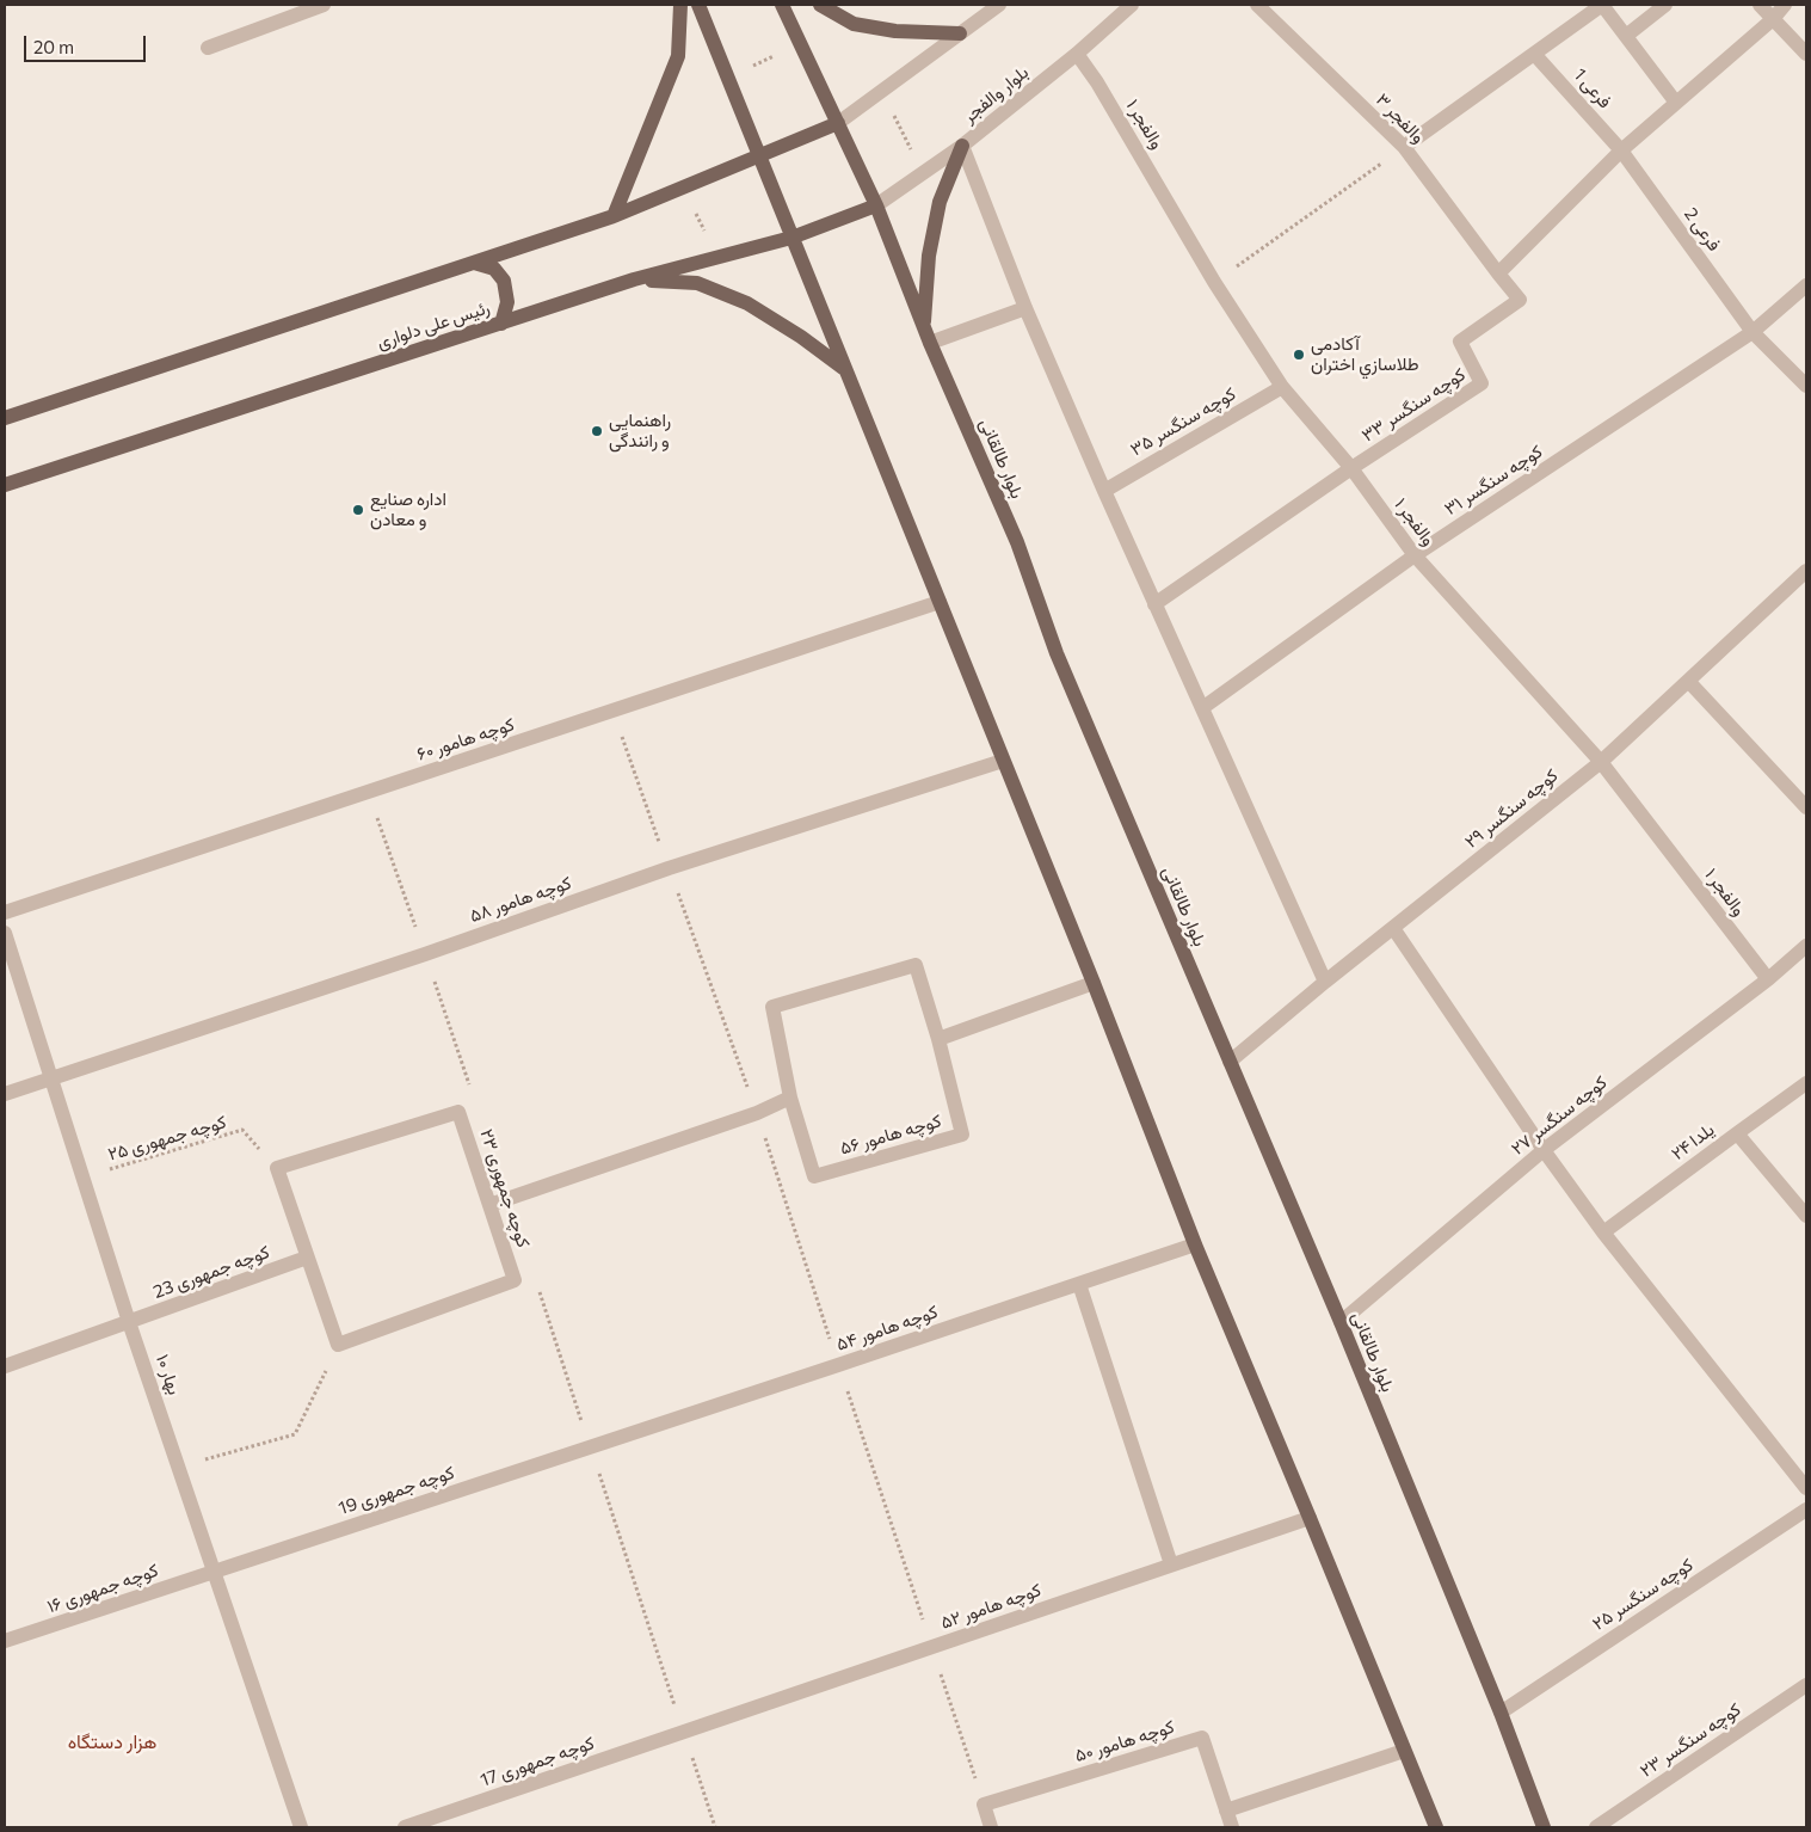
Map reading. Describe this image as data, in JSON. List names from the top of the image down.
{
  "streets": {
    "main road": ["رئیس علی دلواری", "بلوار طالقانی"],
    "street": [
      "فرعی 1",
      "بلوار والفجر",
      "والفجر ۳",
      "والفجر ۱",
      "فرعی 2",
      "کوچه سنگسر ۳۳",
      "کوچه سنگسر ۳۵",
      "کوچه سنگسر ۳۱",
      "کوچه هامور ۶۰",
      "کوچه سنگسر ۲۹",
      "کوچه هامور ۵۸",
      "کوچه سنگسر ۲۷",
      "کوچه هامور ۵۶",
      "یلدا ۲۴",
      "کوچه جمهوری ۲۳",
      "کوچه جمهوری 23",
      "کوچه هامور ۵۴",
      "بهار ۱۰",
      "کوچه جمهوری 19",
      "کوچه جمهوری ۱۶",
      "کوچه سنگسر ۲۵",
      "کوچه هامور ۵۲",
      "کوچه سنگسر ۲۳",
      "کوچه هامور ۵۰",
      "کوچه جمهوری 17"
    ],
    "path": ["کوچه جمهوری ۲۵"]
  },
  "crossings": [
    ["فرعی 1", "فرعی 2"],
    ["بلوار والفجر", "والفجر ۱"],
    ["بلوار والفجر", "رئیس علی دلواری"],
    ["بلوار والفجر", "بلوار طالقانی"],
    ["والفجر ۳", "کوچه سنگسر ۳۳"],
    ["والفجر ۱", "کوچه سنگسر ۳۳"],
    ["والفجر ۱", "کوچه سنگسر ۳۵"],
    ["والفجر ۱", "کوچه سنگسر ۳۱"],
    ["والفجر ۱", "کوچه سنگسر ۲۹"],
    ["والفجر ۱", "کوچه سنگسر ۲۷"],
    ["فرعی 2", "کوچه سنگسر ۳۱"],
    ["رئیس علی دلواری", "بلوار طالقانی"],
    ["بلوار طالقانی", "کوچه سنگسر ۲۹"],
    ["بلوار طالقانی", "کوچه سنگسر ۲۷"],
    ["بلوار طالقانی", "کوچه سنگسر ۲۵"],
    ["کوچه هامور ۵۸", "بهار ۱۰"],
    ["کوچه جمهوری ۲۵", "کوچه جمهوری ۲۳"],
    ["کوچه جمهوری ۲۵", "بهار ۱۰"],
    ["کوچه جمهوری 23", "بهار ۱۰"],
    ["کوچه هامور ۵۴", "کوچه جمهوری 19"],
    ["بهار ۱۰", "کوچه جمهوری 19"],
    ["بهار ۱۰", "کوچه جمهوری ۱۶"],
    ["کوچه جمهوری 19", "کوچه جمهوری ۱۶"],
    ["کوچه هامور ۵۲", "کوچه جمهوری 17"]
  ],
  "districts": ["هزار دستگاه"],
  "places": ["آكادمى طلاسازي اختران", "راهنمایی و رانندگی", "اداره صنایع و معادن"],
  "scale_bar": "20 m"
}
